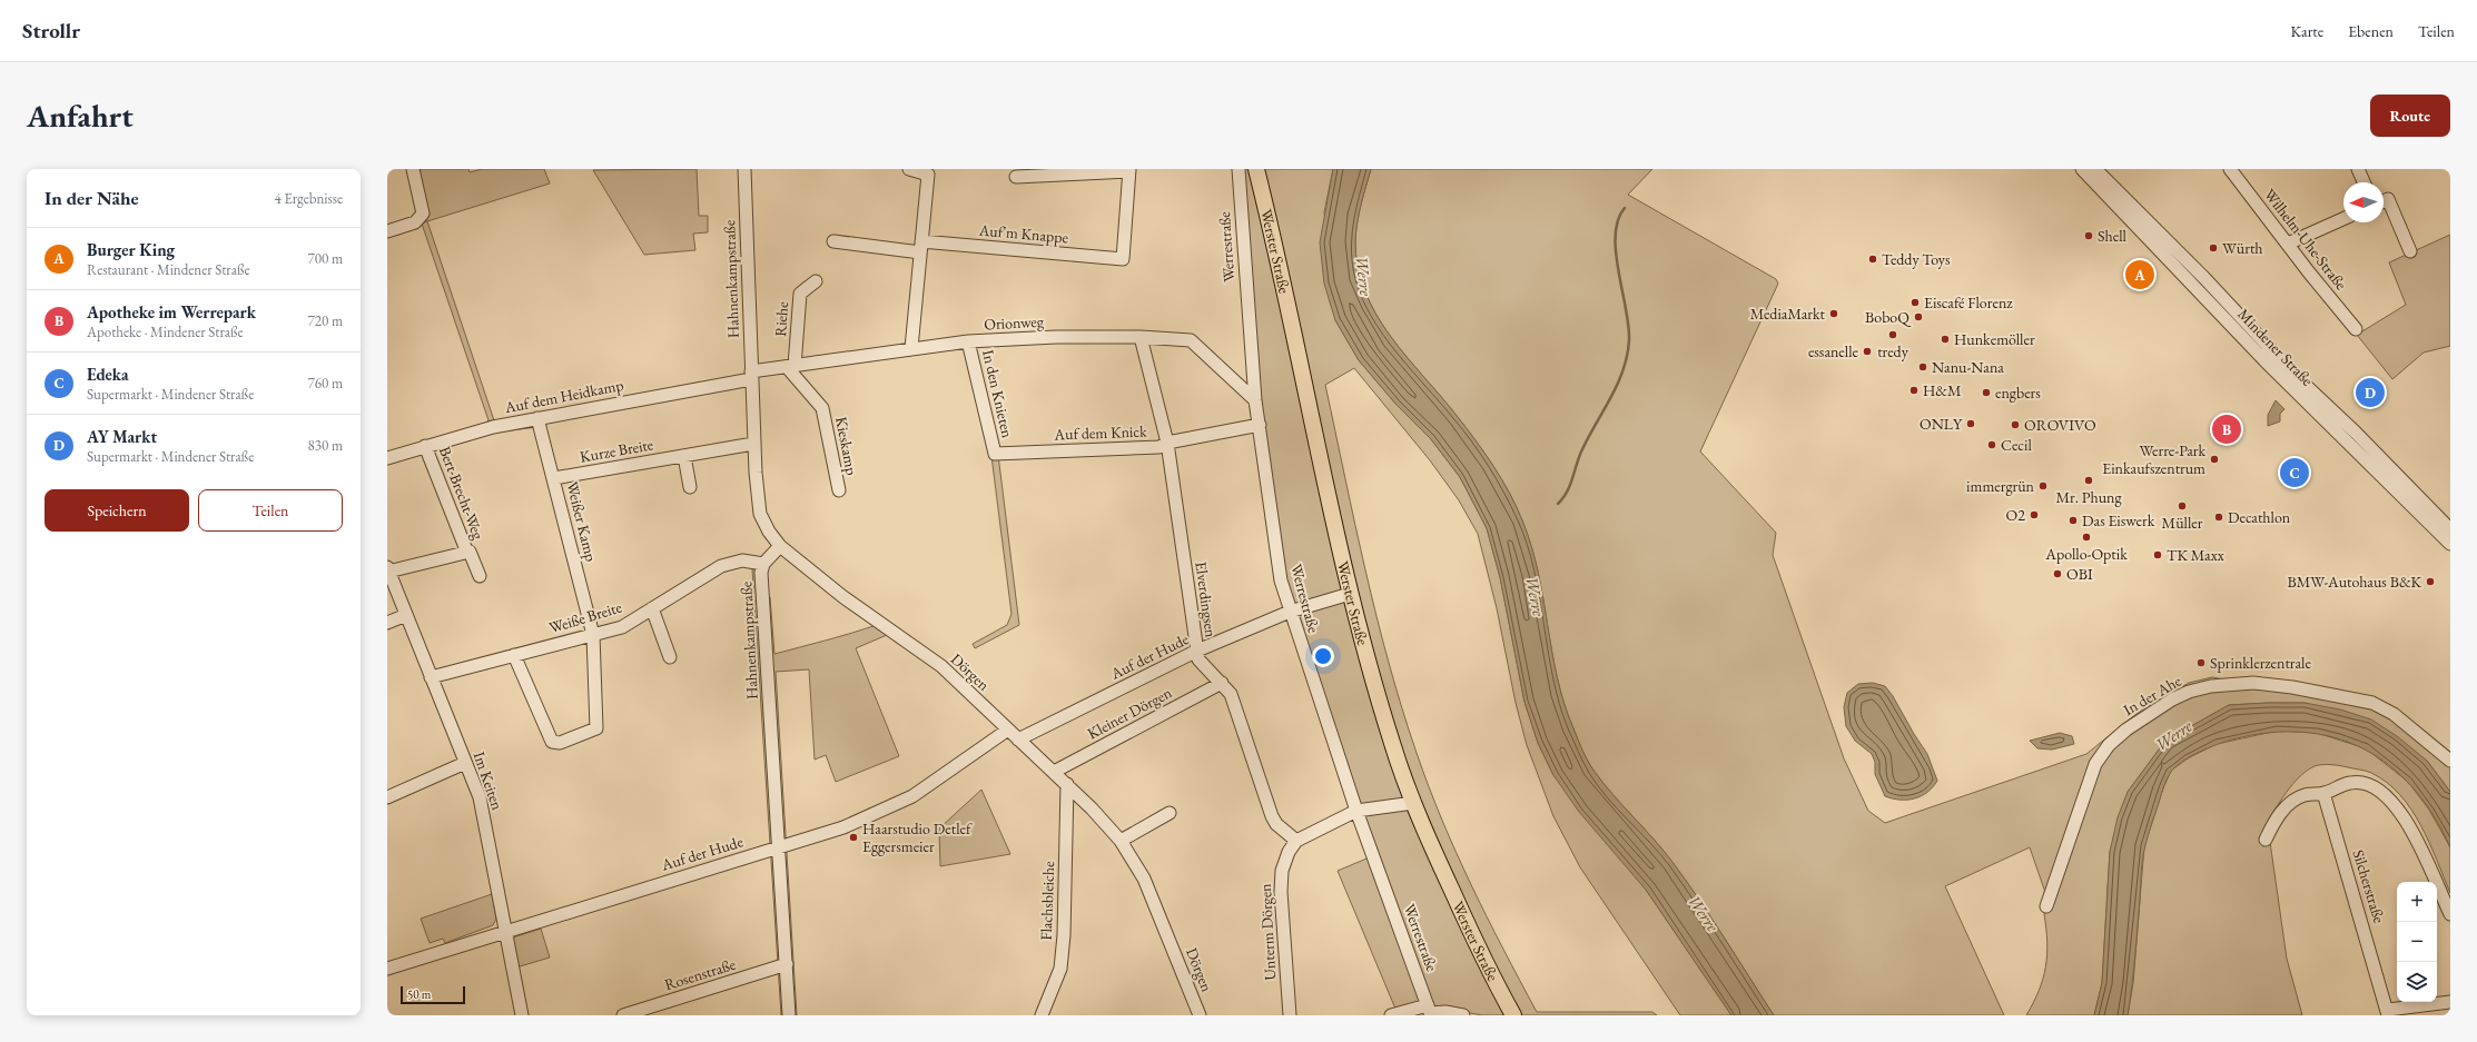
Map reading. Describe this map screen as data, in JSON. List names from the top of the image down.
{
  "streets": {
    "main road": ["Werster Straße"],
    "street": [
      "Auf'm Knappe",
      "Wilhelm-Uhe-Straße",
      "Werrestraße",
      "Hahnenkampstraße",
      "Riehe",
      "Orionweg",
      "Mindener Straße",
      "In den Knieten",
      "Auf dem Heidkamp",
      "Auf dem Knick",
      "Kieskamp",
      "Kurze Breite",
      "Bert-Brecht-Weg",
      "Weißer Kamp",
      "Elverdingsen",
      "Weiße Breite",
      "Auf der Hude",
      "Dörgen",
      "In der Ahe",
      "Kleiner Dörgen",
      "Im Keiten",
      "Silcherstraße",
      "Flachsbleiche",
      "Unterm Dörgen",
      "Rosenstraße"
    ]
  },
  "crossings": [
    ["Werrestraße", "Orionweg"],
    ["Werrestraße", "Auf dem Knick"],
    ["Werrestraße", "Auf der Hude"],
    ["Werster Straße", "Auf der Hude"],
    ["Hahnenkampstraße", "Orionweg"],
    ["Hahnenkampstraße", "Auf dem Heidkamp"],
    ["Hahnenkampstraße", "Kurze Breite"],
    ["Hahnenkampstraße", "Weiße Breite"],
    ["Hahnenkampstraße", "Auf der Hude"],
    ["Hahnenkampstraße", "Dörgen"],
    ["Hahnenkampstraße", "Rosenstraße"],
    ["Riehe", "Orionweg"],
    ["Riehe", "Kieskamp"],
    ["Orionweg", "In den Knieten"],
    ["Orionweg", "Auf dem Heidkamp"],
    ["Orionweg", "Kieskamp"],
    ["Orionweg", "Elverdingsen"],
    ["In den Knieten", "Auf dem Knick"],
    ["Auf dem Heidkamp", "Bert-Brecht-Weg"],
    ["Auf dem Heidkamp", "Weißer Kamp"],
    ["Auf dem Knick", "Elverdingsen"],
    ["Kurze Breite", "Weißer Kamp"],
    ["Bert-Brecht-Weg", "Im Keiten"],
    ["Weißer Kamp", "Weiße Breite"],
    ["Elverdingsen", "Auf der Hude"],
    ["Elverdingsen", "Kleiner Dörgen"],
    ["Elverdingsen", "Unterm Dörgen"],
    ["Weiße Breite", "Im Keiten"],
    ["Auf der Hude", "Dörgen"],
    ["Auf der Hude", "Im Keiten"],
    ["Dörgen", "Kleiner Dörgen"],
    ["Dörgen", "Flachsbleiche"]
  ],
  "water": ["Werre"],
  "places": [
    "Shell",
    "Würth",
    "Teddy Toys",
    "Eiscafé Florenz",
    "MediaMarkt",
    "BoboQ",
    "tredy",
    "Hunkemöller",
    "essanelle",
    "Nanu-Nana",
    "H&M",
    "engbers",
    "ONLY",
    "OROVIVO",
    "Cecil",
    "Werre-Park Einkaufszentrum",
    "Mr. Phung",
    "immergrün",
    "Müller",
    "O2",
    "Decathlon",
    "Das Eiswerk",
    "Apollo-Optik",
    "TK Maxx",
    "OBI",
    "BMW-Autohaus B&K",
    "Sprinklerzentrale",
    "Haarstudio Detlef Eggersmeier"
  ],
  "scale_bar": "50 m",
  "north": "left",
  "page": {
    "header": "Strollr",
    "nav": ["Karte", "Ebenen", "Teilen"],
    "buttons": [
      "Route",
      ["Speichern", "Teilen"]
    ],
    "title": "Anfahrt",
    "heading": ["In der Nähe", "4 Ergebnisse"],
    "list": [
      {
        "mark": "A",
        "name": "Burger King",
        "note": "Restaurant · Mindener Straße",
        "value": "700 m"
      },
      {
        "mark": "B",
        "name": "Apotheke im Werrepark",
        "note": "Apotheke · Mindener Straße",
        "value": "720 m"
      },
      {
        "mark": "C",
        "name": "Edeka",
        "note": "Supermarkt · Mindener Straße",
        "value": "760 m"
      },
      {
        "mark": "D",
        "name": "AY Markt",
        "note": "Supermarkt · Mindener Straße",
        "value": "830 m"
      }
    ],
    "pins": [
      "A",
      "D",
      "B",
      "C"
    ],
    "map_buttons": ["+", "−"],
    "scale": "50 m"
  }
}
